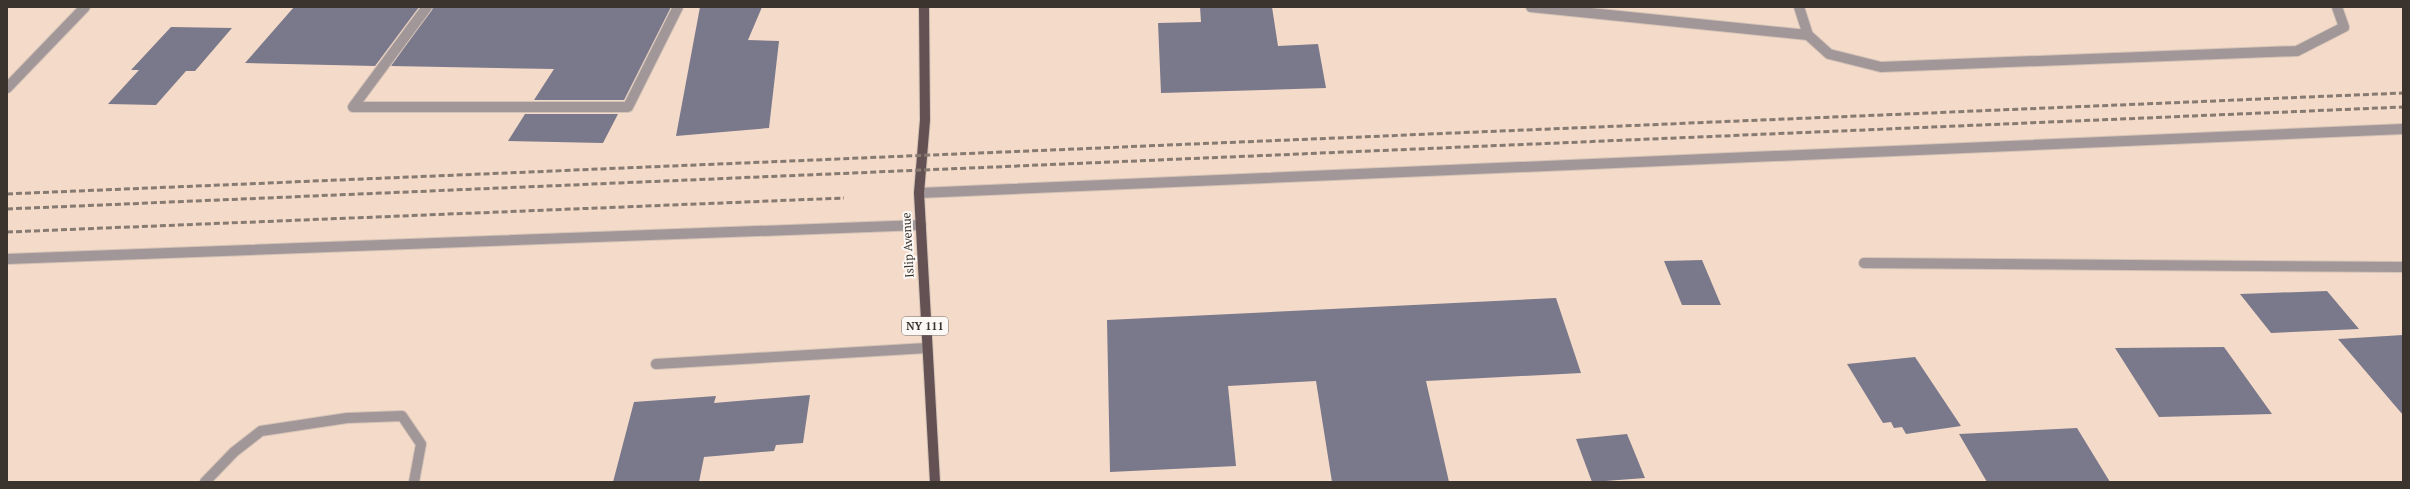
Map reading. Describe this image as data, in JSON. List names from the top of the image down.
{
  "streets": {
    "main road": ["Islip Avenue", "NY 111"]
  }
}
